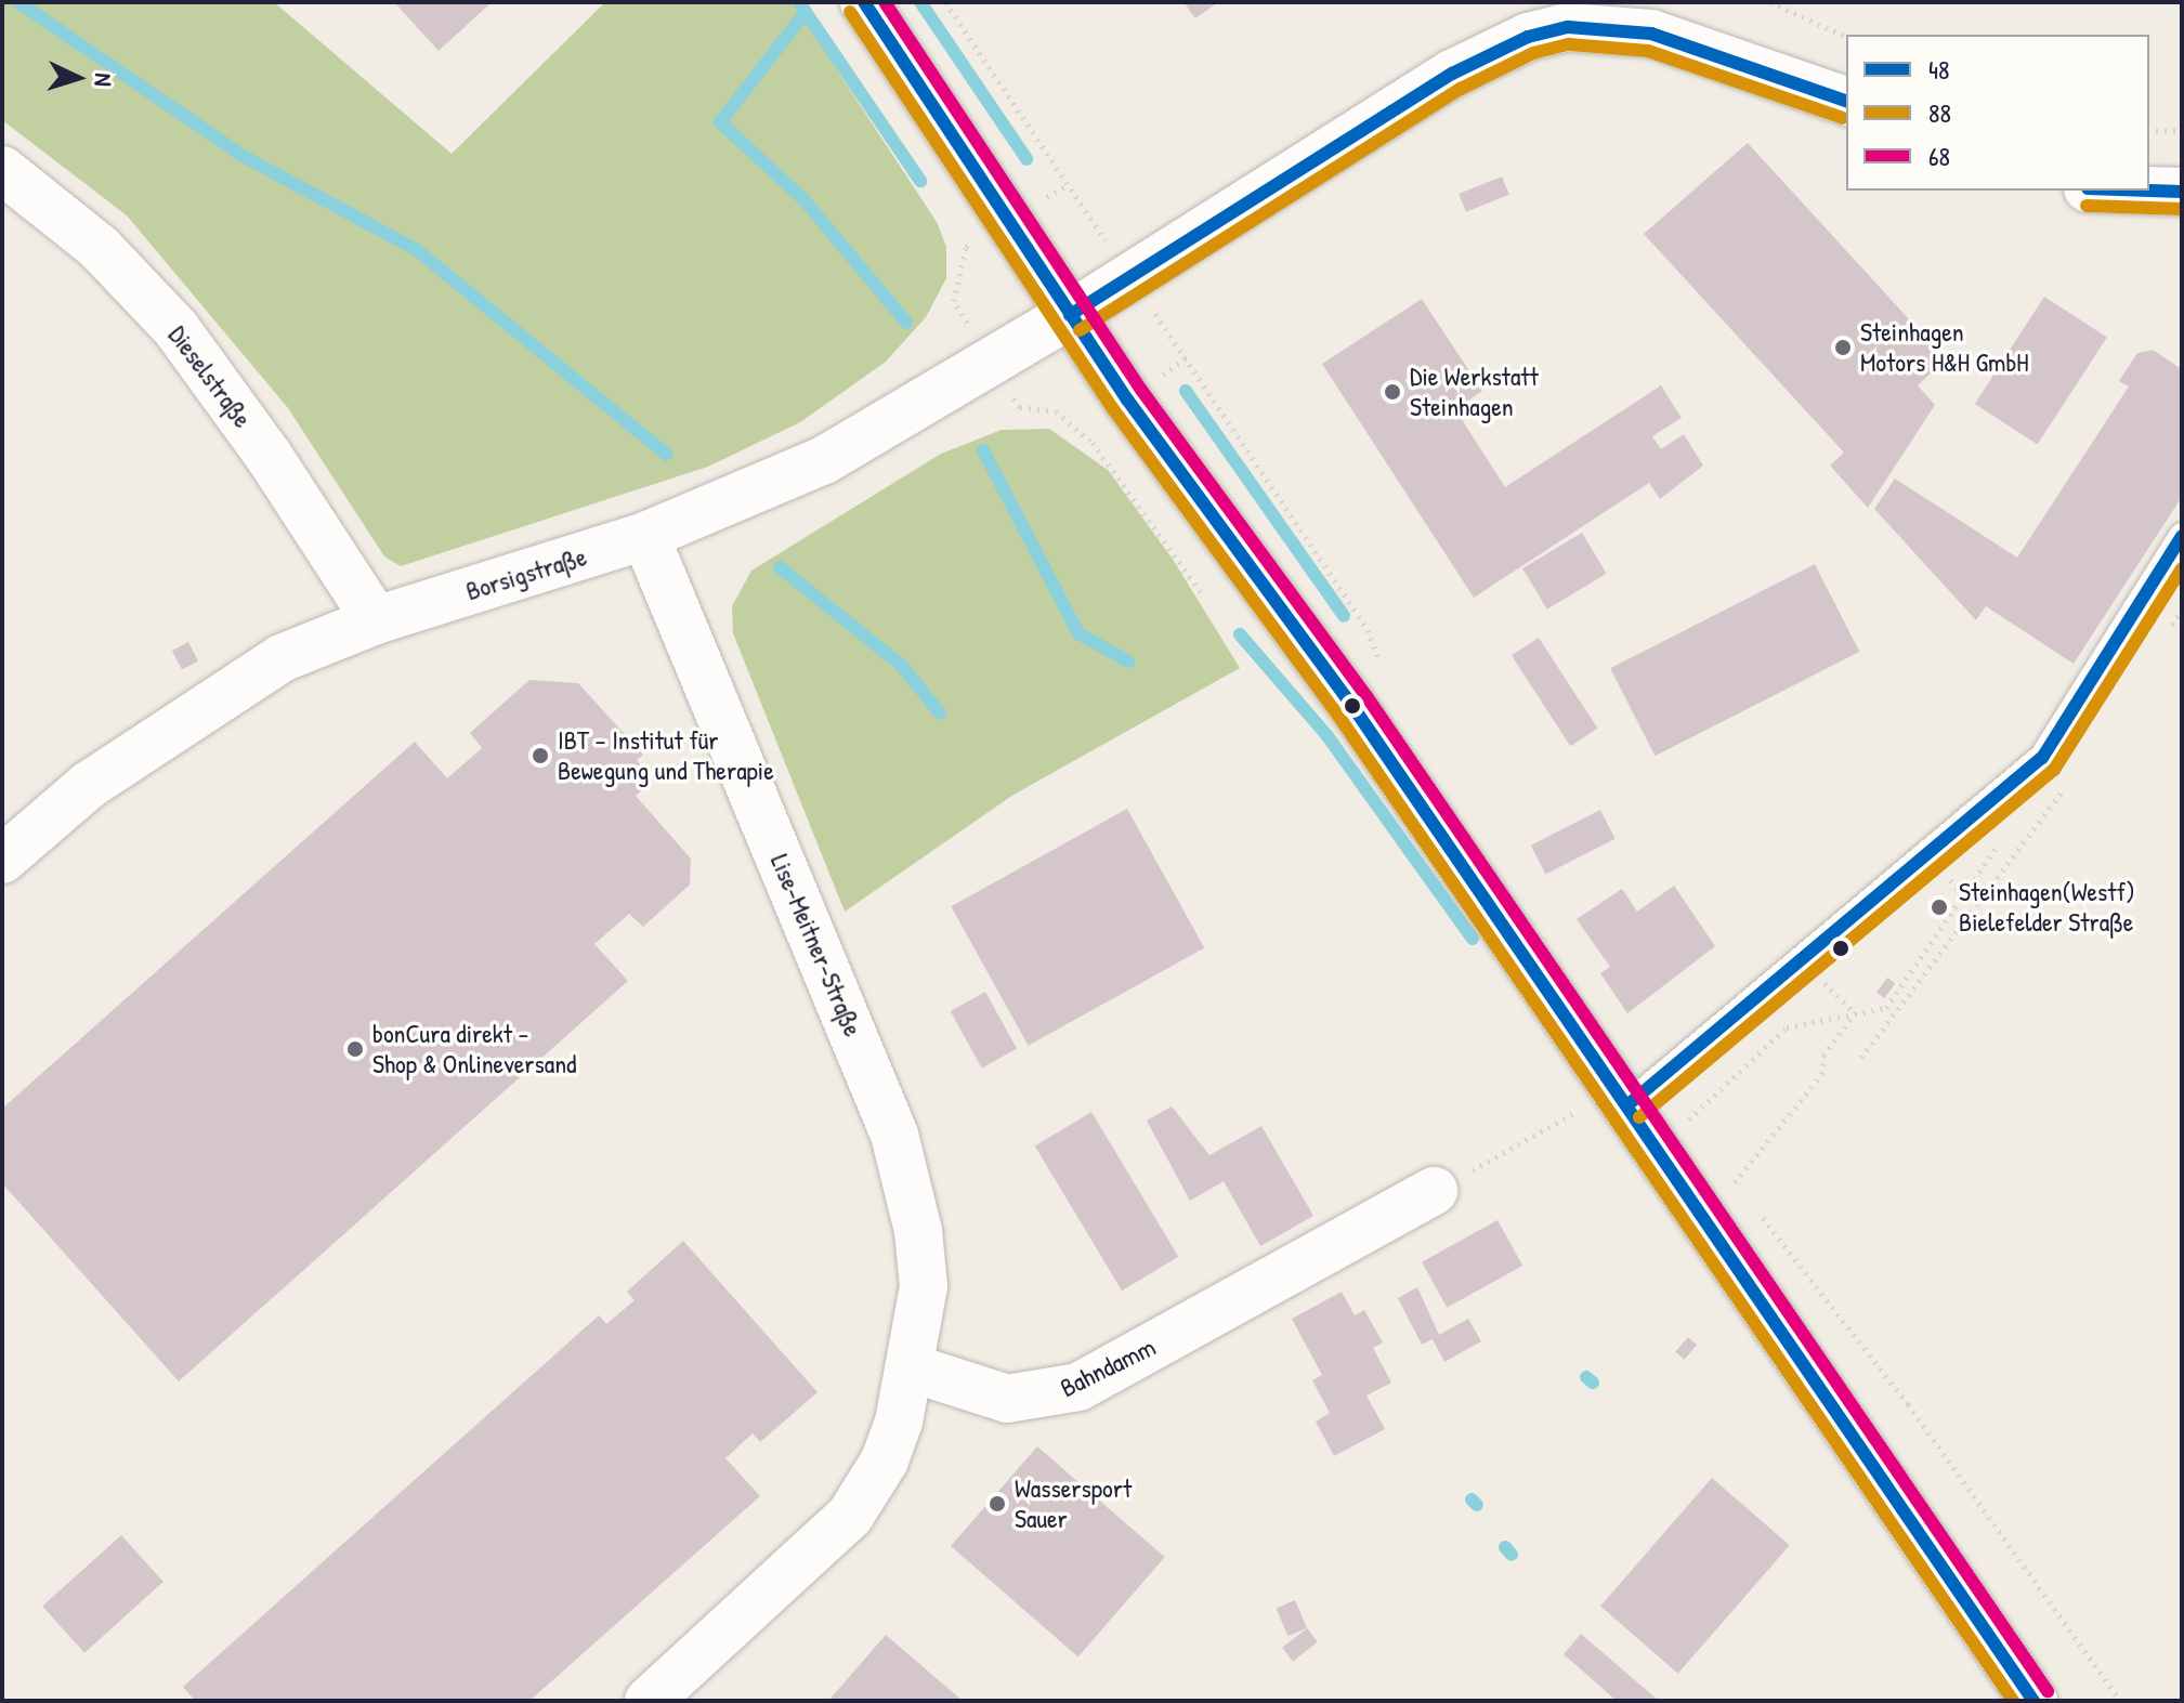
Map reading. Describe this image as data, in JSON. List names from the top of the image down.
{
  "streets": {
    "street": [
      "Dieselstraße",
      "Borsigstraße",
      "Lise-Meitner-Straße",
      "Bahndamm"
    ]
  },
  "crossings": [
    ["Dieselstraße", "Borsigstraße"],
    ["Borsigstraße", "Lise-Meitner-Straße"],
    ["Lise-Meitner-Straße", "Bahndamm"]
  ],
  "places": [
    "Steinhagen Motors H&H GmbH",
    "Die Werkstatt Steinhagen",
    "IBT – Institut für Bewegung und Therapie",
    "Steinhagen(Westf) Bielefelder Straße",
    "bonCura direkt - Shop & Onlineversand",
    "Wassersport Sauer"
  ],
  "lines": ["transit line 48", "transit line 68", "transit line 88"],
  "legend": ["48", "88", "68"],
  "north": "right"
}
